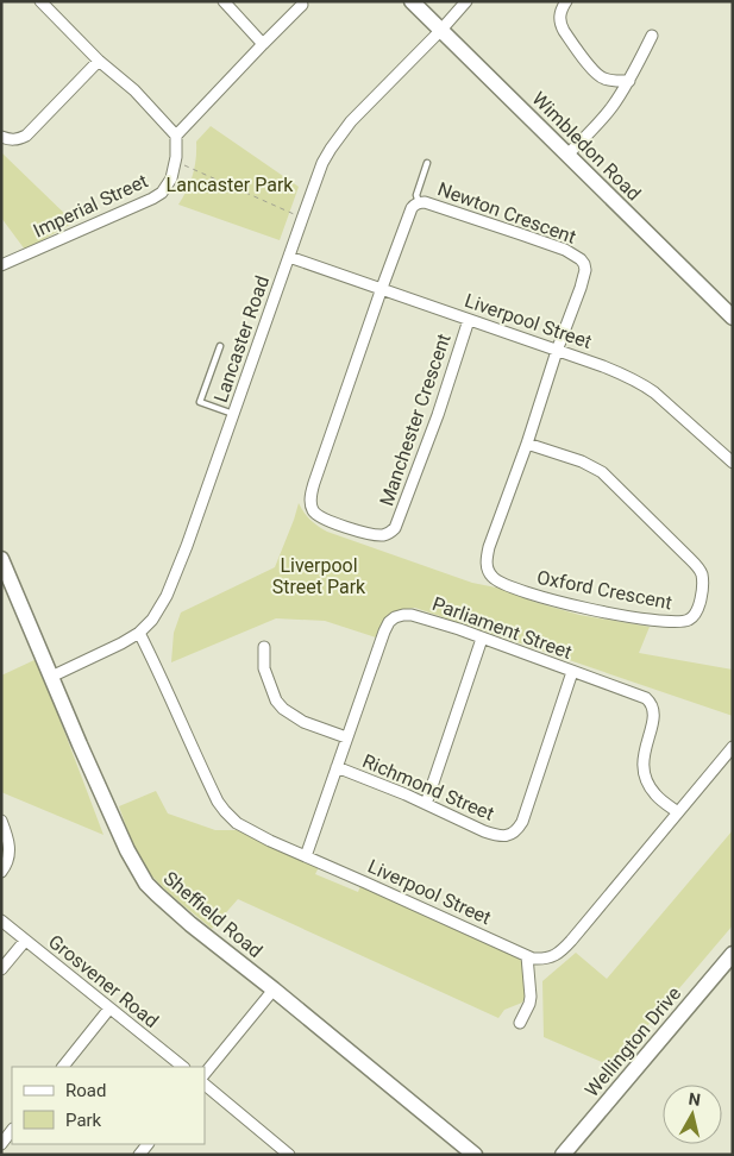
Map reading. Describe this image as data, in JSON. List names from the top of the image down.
{
  "streets": {
    "street": [
      "Wimbledon Road",
      "Imperial Street",
      "Newton Crescent",
      "Liverpool Street",
      "Lancaster Road",
      "Manchester Crescent",
      "Oxford Crescent",
      "Parliament Street",
      "Richmond Street",
      "Sheffield Road",
      "Grosvener Road",
      "Wellington Drive"
    ]
  },
  "crossings": [
    ["Wimbledon Road", "Lancaster Road"],
    ["Newton Crescent", "Liverpool Street"],
    ["Newton Crescent", "Manchester Crescent"],
    ["Newton Crescent", "Oxford Crescent"],
    ["Liverpool Street", "Lancaster Road"],
    ["Liverpool Street", "Manchester Crescent"],
    ["Liverpool Street", "Oxford Crescent"],
    ["Liverpool Street", "Parliament Street"],
    ["Lancaster Road", "Sheffield Road"],
    ["Parliament Street", "Richmond Street"]
  ],
  "parks": ["Lancaster Park", "Liverpool Street Park"],
  "legend": ["Road", "Park"],
  "north": "top"
}
